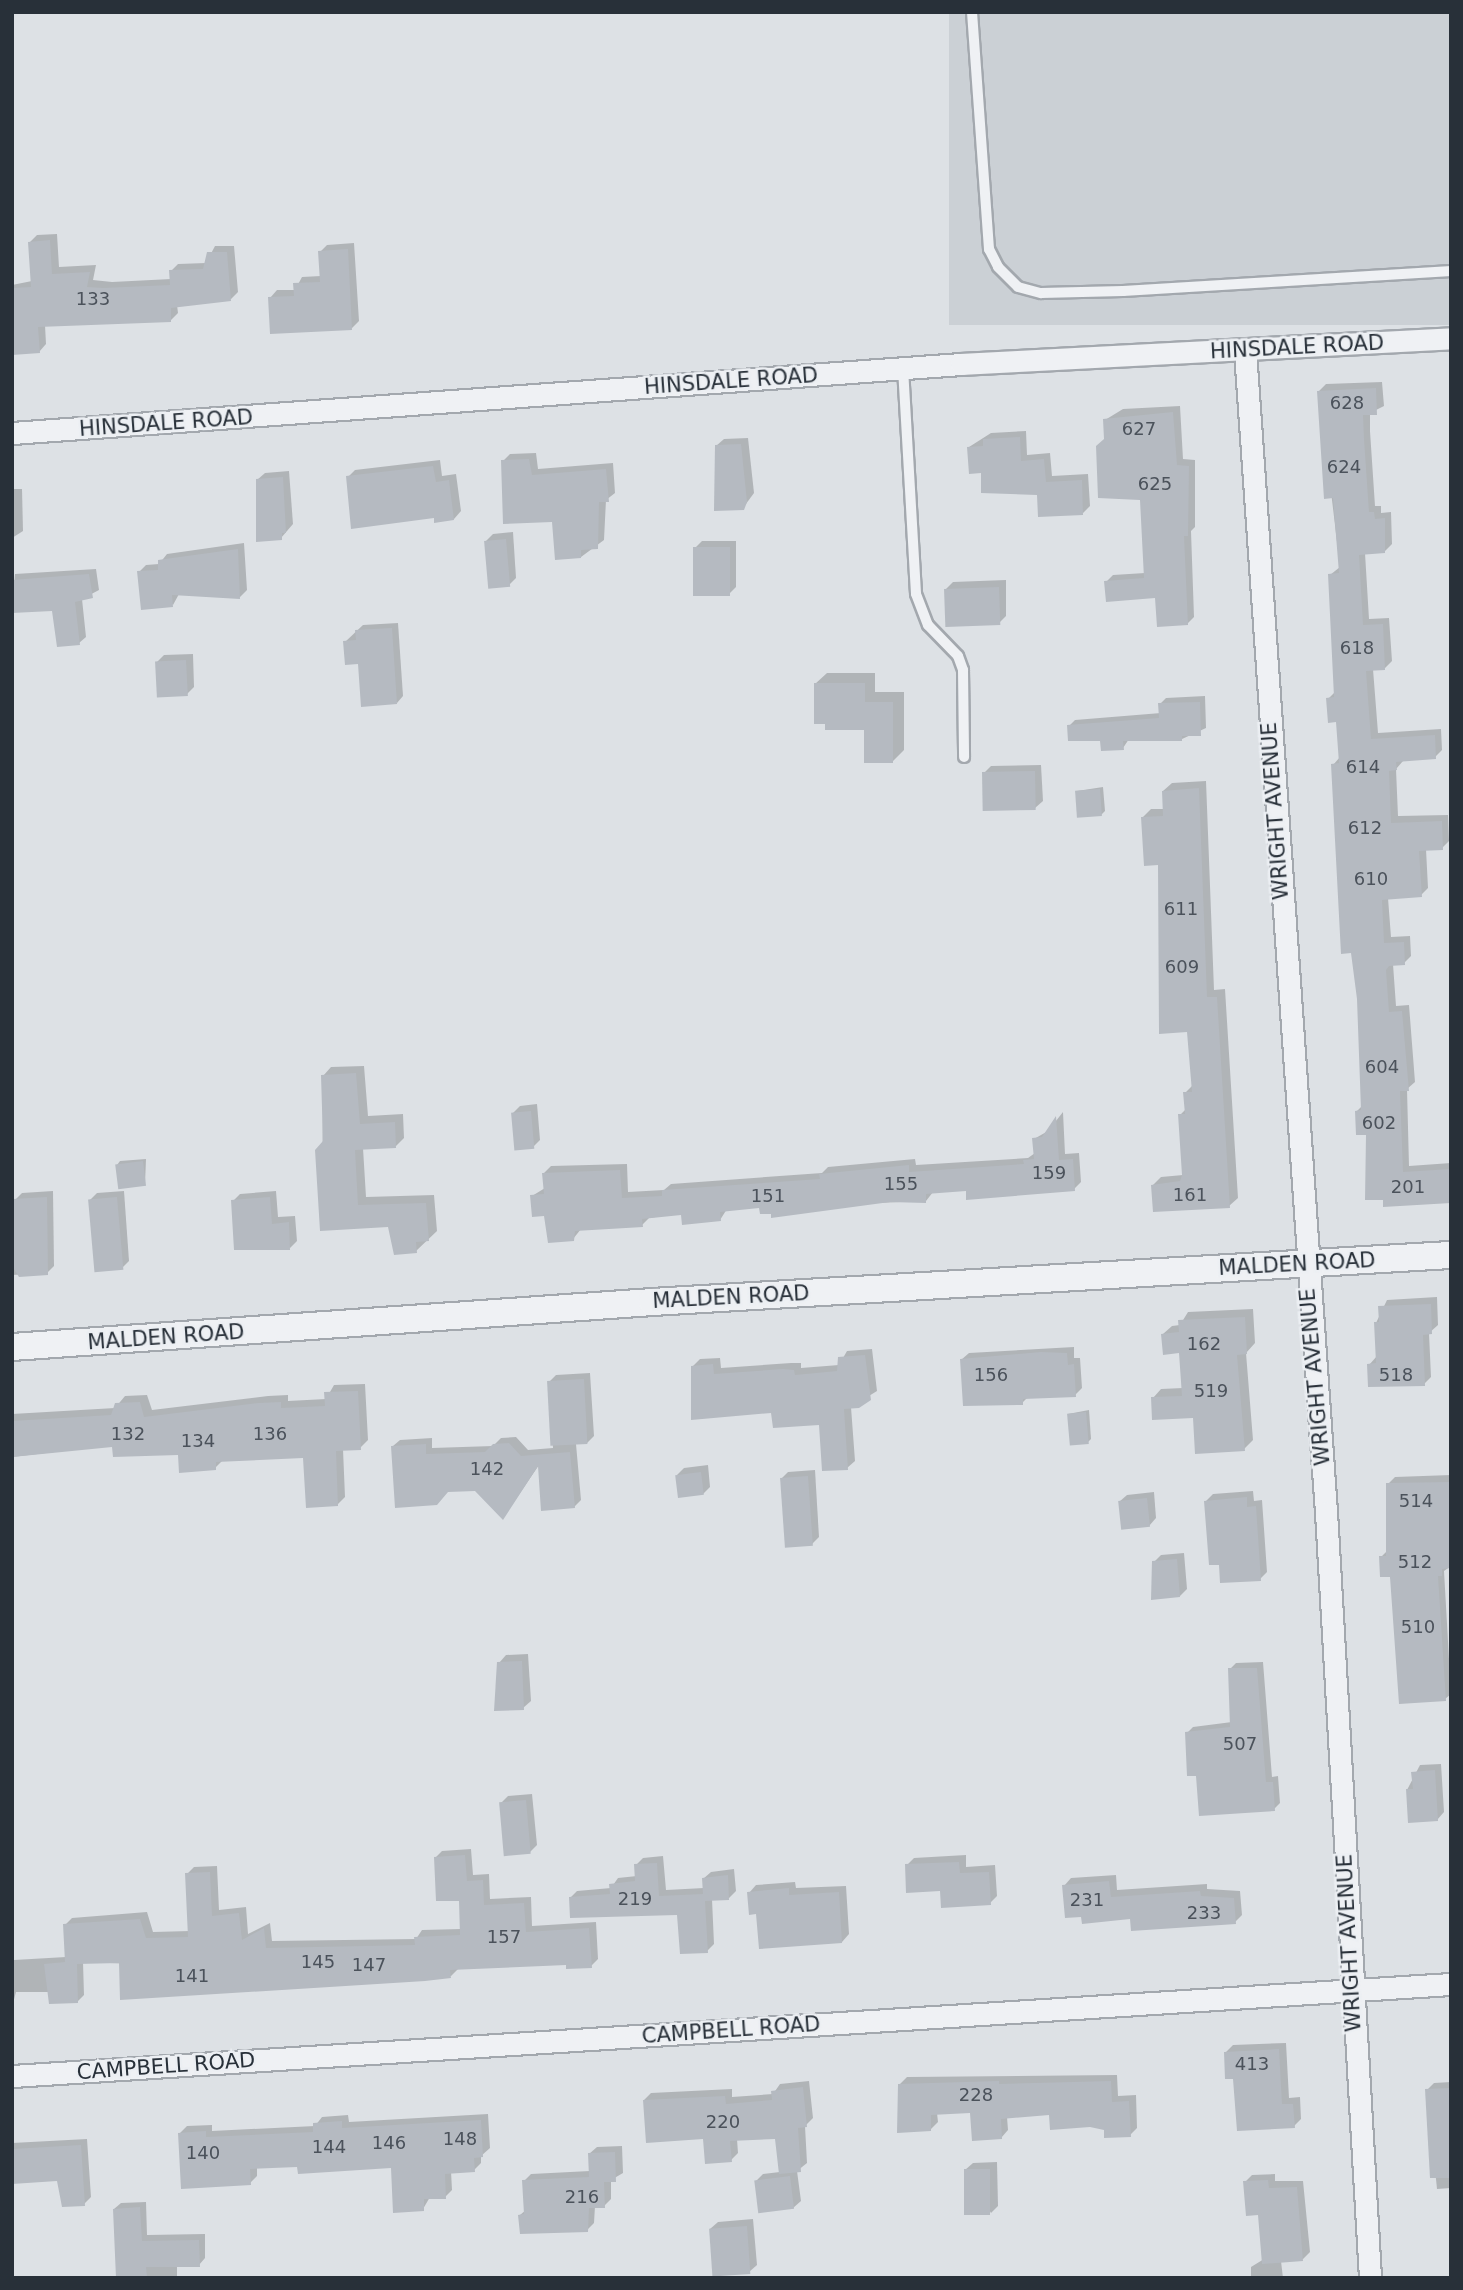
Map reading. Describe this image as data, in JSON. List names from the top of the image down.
{
  "streets": {
    "street": [
      "HINSDALE ROAD",
      "WRIGHT AVENUE",
      "MALDEN ROAD",
      "CAMPBELL ROAD"
    ]
  },
  "crossings": [
    ["HINSDALE ROAD", "WRIGHT AVENUE"],
    ["WRIGHT AVENUE", "MALDEN ROAD"],
    ["WRIGHT AVENUE", "CAMPBELL ROAD"]
  ],
  "house_numbers": [
    "133",
    "628",
    "627",
    "624",
    "625",
    "618",
    "614",
    "612",
    "610",
    "611",
    "609",
    "604",
    "602",
    "159",
    "155",
    "201",
    "161",
    "151",
    "162",
    "156",
    "518",
    "519",
    "132",
    "136",
    "134",
    "142",
    "514",
    "512",
    "510",
    "507",
    "219",
    "231",
    "233",
    "157",
    "145",
    "147",
    "141",
    "413",
    "228",
    "220",
    "148",
    "146",
    "144",
    "140",
    "216"
  ]
}
